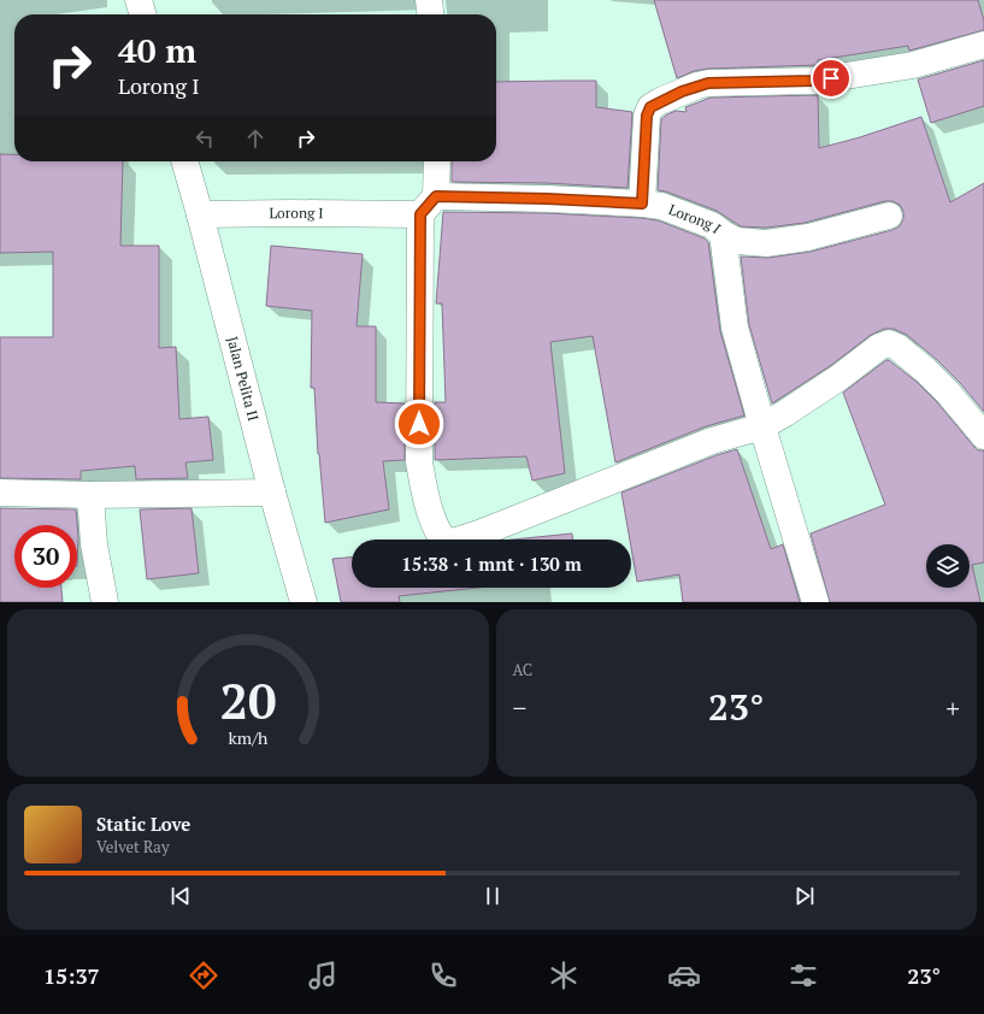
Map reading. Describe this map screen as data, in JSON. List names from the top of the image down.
{
  "streets": {
    "street": ["Lorong I", "Jalan Pelita II"]
  },
  "crossings": [
    ["Lorong I", "Jalan Pelita II"]
  ],
  "page": {
    "turn": ["40 m", "Lorong I"],
    "limit": "30",
    "trip": "15:38 · 1 mnt · 130 m",
    "tile": "AC",
    "heat": ["−", "23°", "+"],
    "song": ["Static Love", "Velvet Ray"],
    "tabs": ["15:37", "23°"],
    "gauge": ["20", "km/h"]
  }
}
